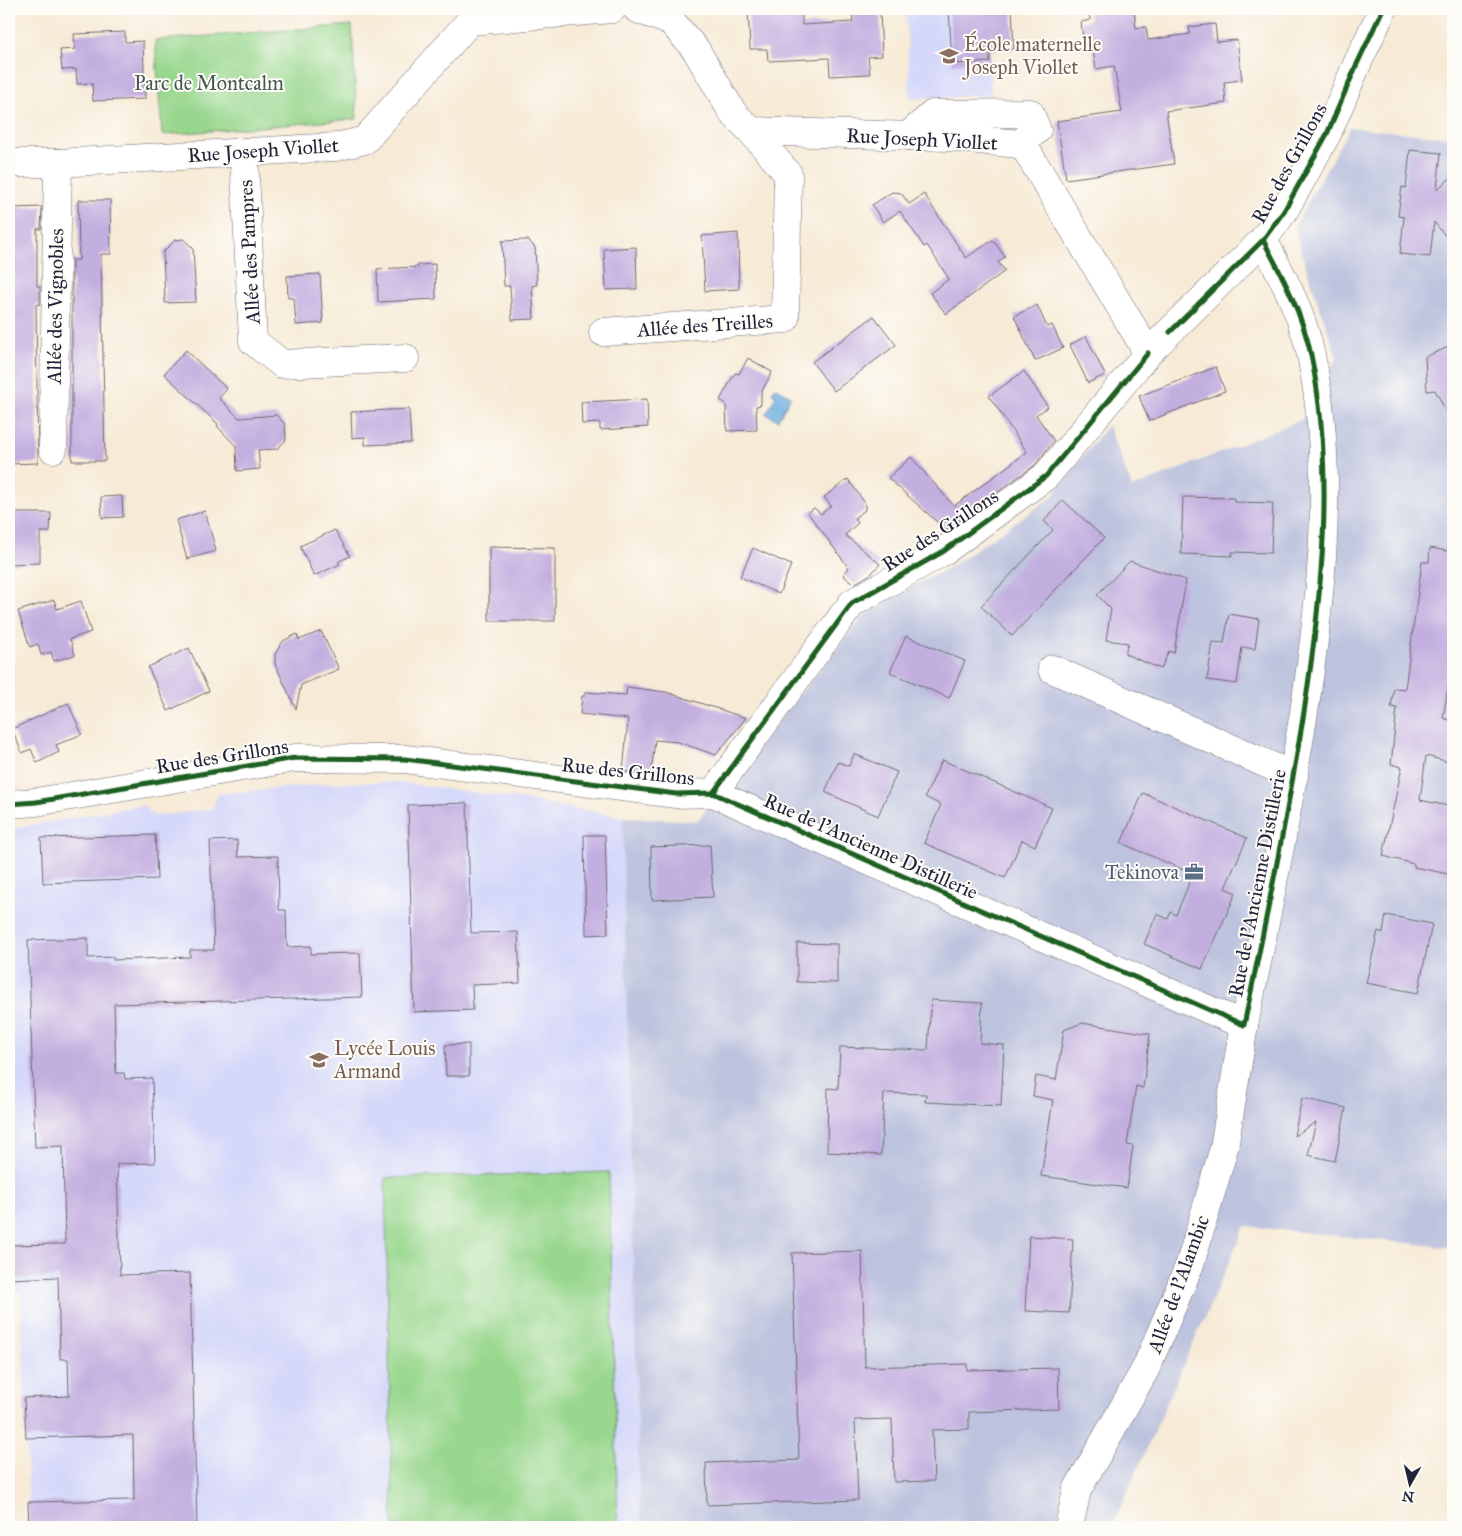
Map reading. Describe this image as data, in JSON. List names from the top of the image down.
{
  "streets": {
    "street": [
      "Rue Joseph Viollet",
      "Rue des Grillons",
      "Allée des Pampres",
      "Allée des Vignobles",
      "Allée des Treilles",
      "Rue de l'Ancienne Distillerie",
      "Allée de l'Alambic"
    ]
  },
  "crossings": [
    ["Rue Joseph Viollet", "Rue des Grillons"],
    ["Rue Joseph Viollet", "Allée des Pampres"],
    ["Rue Joseph Viollet", "Allée des Vignobles"],
    ["Rue Joseph Viollet", "Allée des Treilles"],
    ["Rue des Grillons", "Rue de l'Ancienne Distillerie"],
    ["Rue de l'Ancienne Distillerie", "Allée de l'Alambic"]
  ],
  "parks": ["Parc de Montcalm"],
  "places": {
    "school or university": ["École maternelle Joseph Viollet", "Lycée Louis Armand"],
    "office": ["Tekinova"]
  },
  "north": "bottom"
}
